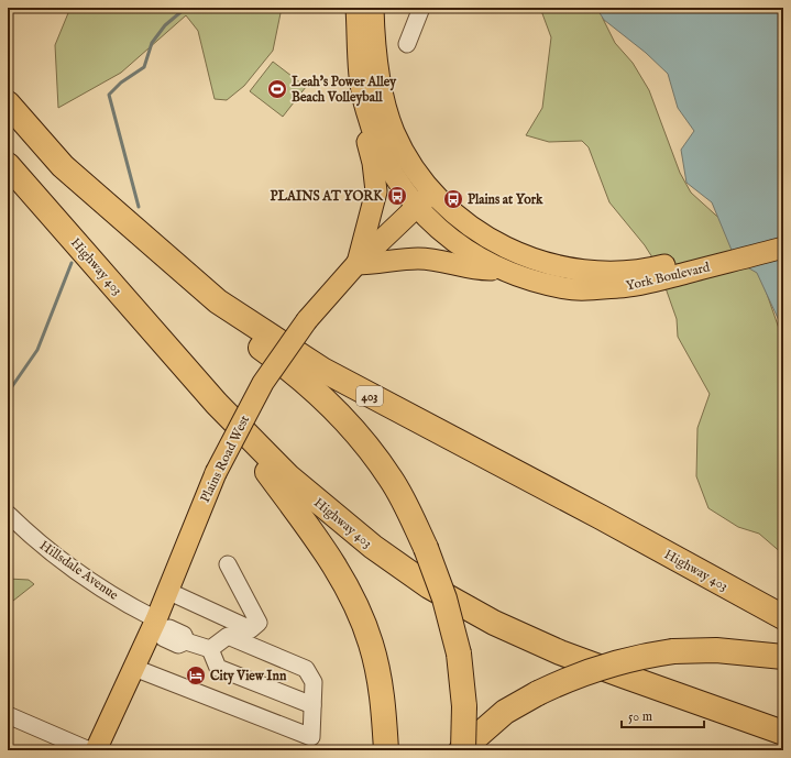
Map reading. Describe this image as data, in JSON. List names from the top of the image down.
{
  "streets": {
    "highway": ["Highway 403", "403"],
    "main road": ["York Boulevard", "Plains Road West"],
    "street": ["Hillsdale Avenue"]
  },
  "crossings": [
    ["York Boulevard", "Plains Road West"],
    ["Plains Road West", "Hillsdale Avenue"]
  ],
  "places": {
    "sports": ["Leah's Power Alley Beach Volleyball"],
    "bus stop": ["PLAINS AT YORK", "Plains at York"],
    "hotel": ["City View Inn"]
  },
  "scale_bar": "50 m"
}
